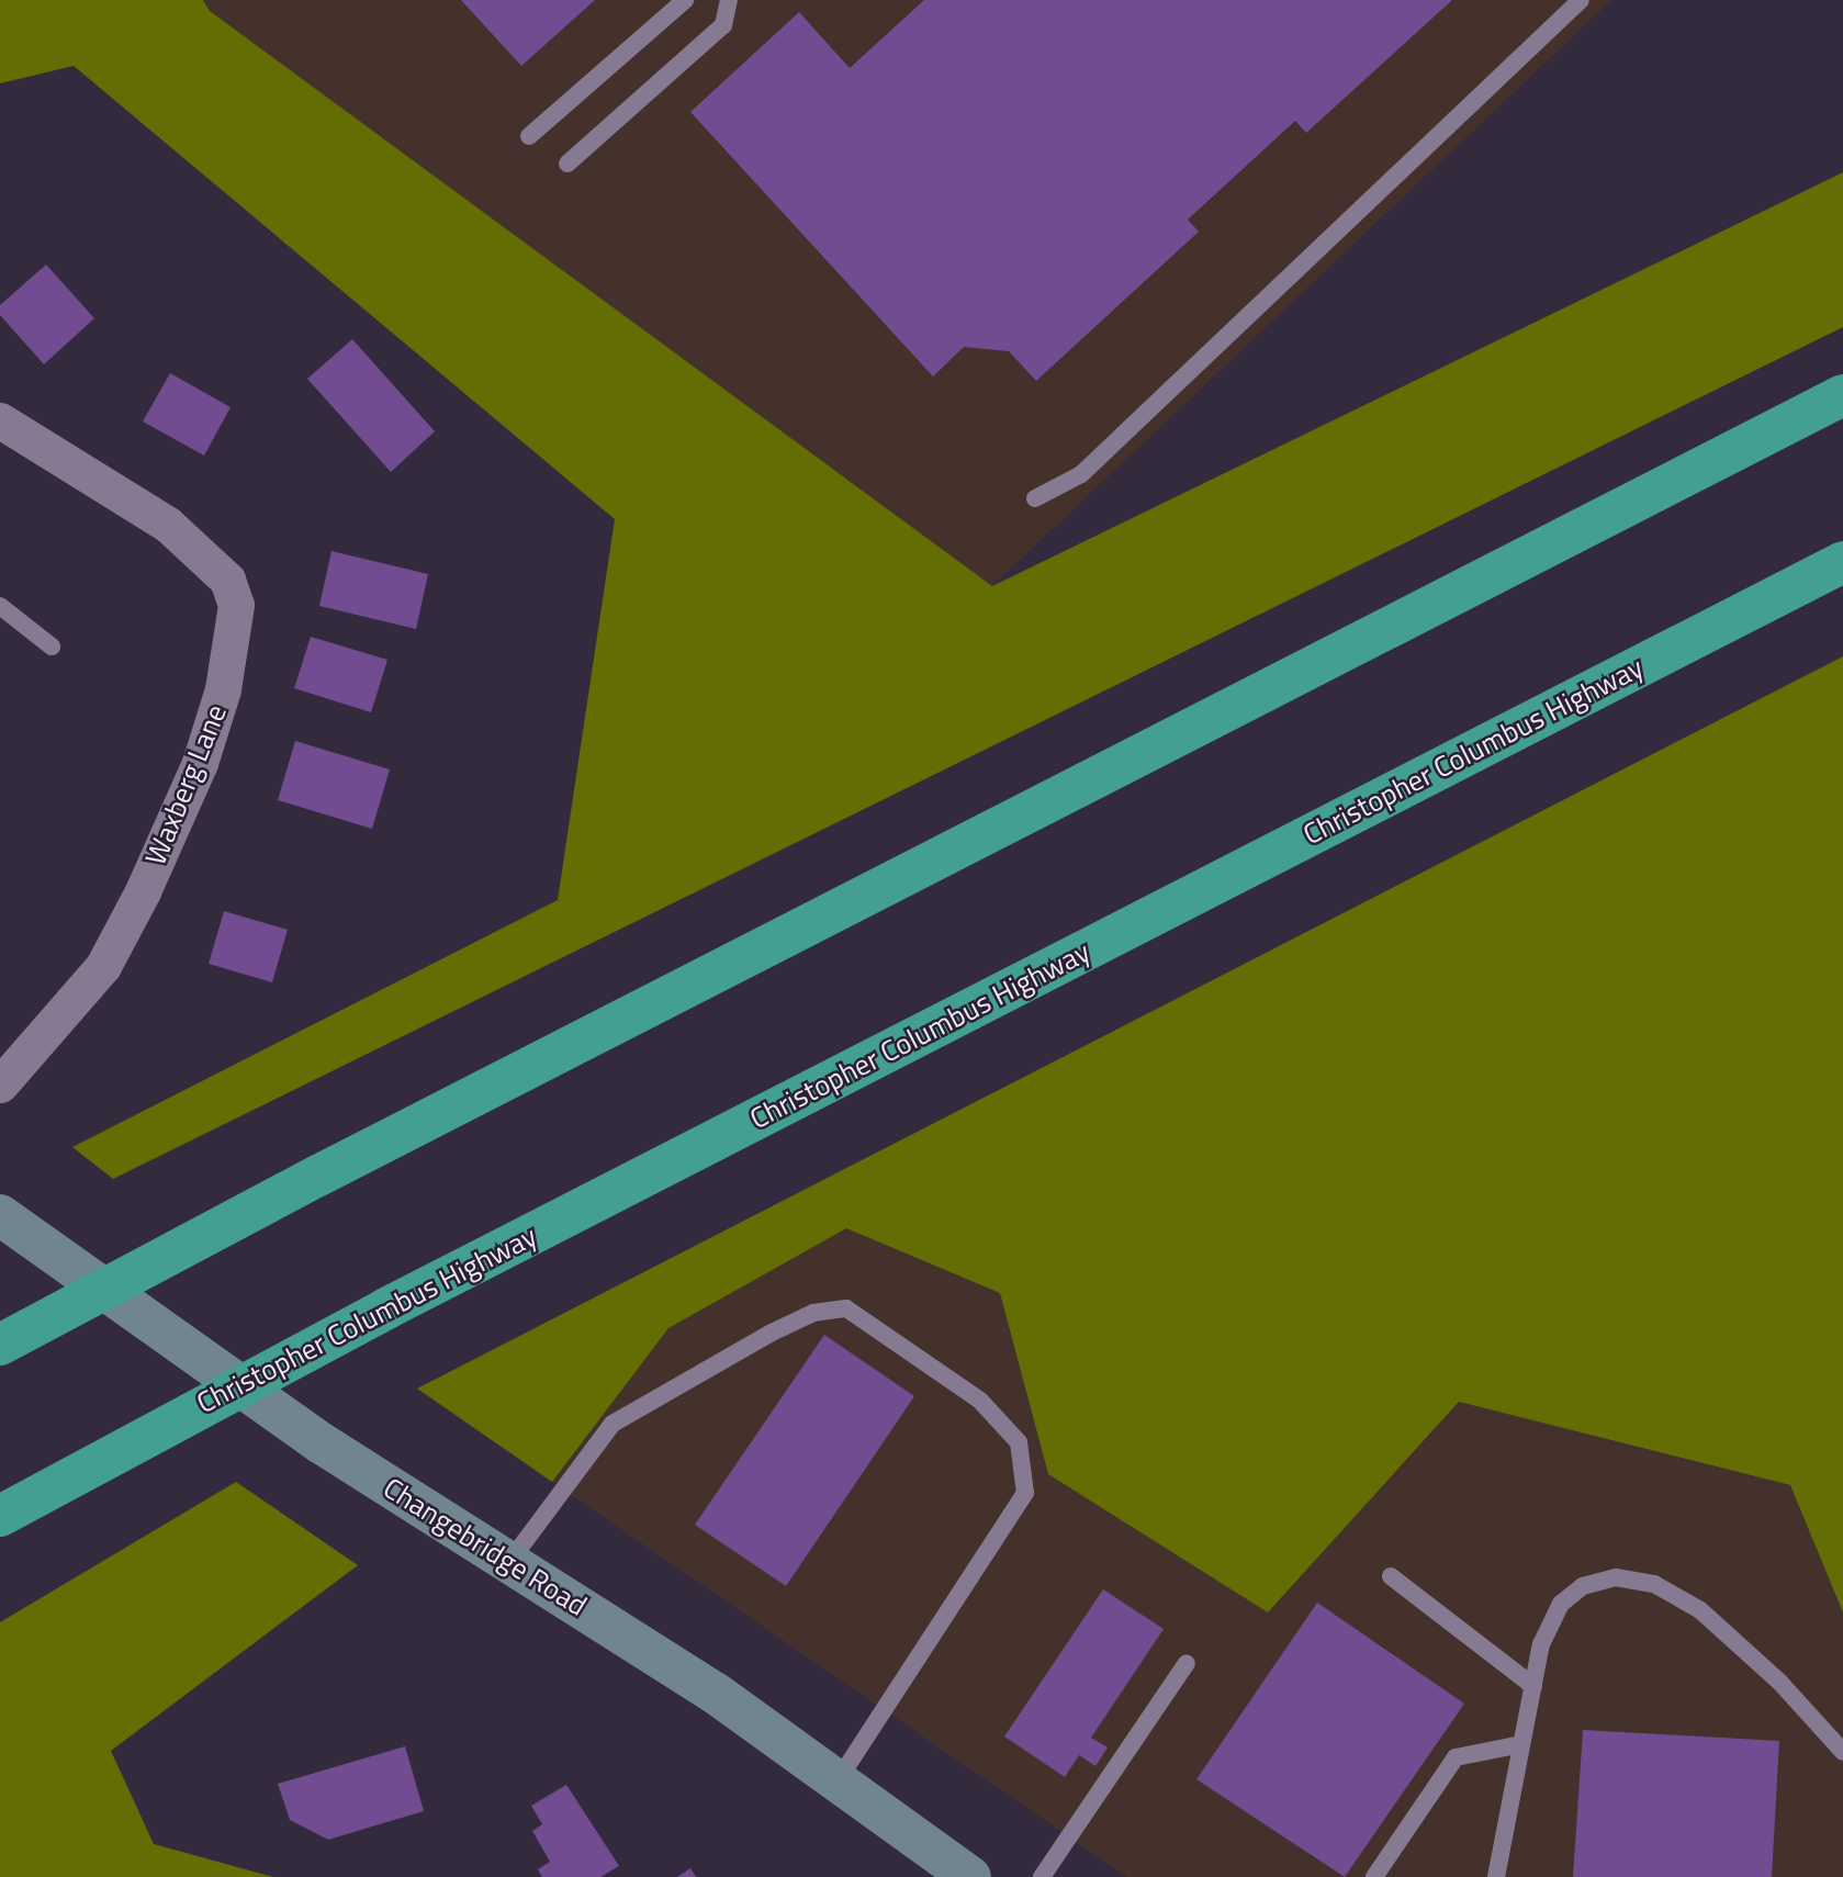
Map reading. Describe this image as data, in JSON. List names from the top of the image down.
{
  "streets": {
    "highway": ["Christopher Columbus Highway"],
    "main road": ["Changebridge Road"],
    "street": ["Waxberg Lane"]
  }
}
